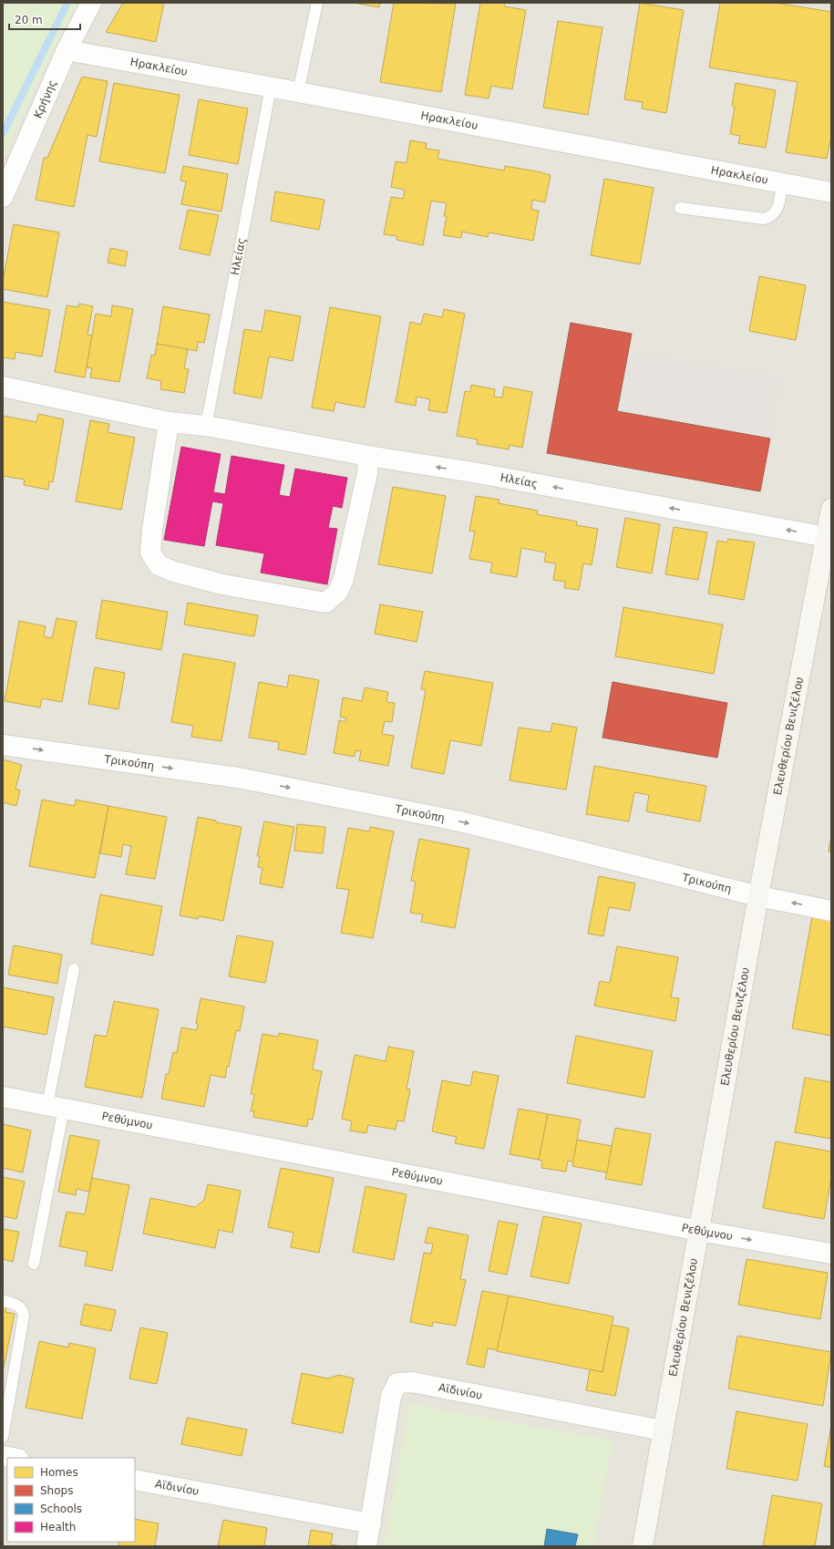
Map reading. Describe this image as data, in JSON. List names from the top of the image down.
{
  "streets": {
    "street": [
      "Ηρακλείου",
      "Κρήνης",
      "Ηλείας",
      "Ελευθερίου Βενιζέλου",
      "Τρικούπη",
      "Ρεθύμνου",
      "Αϊδινίου"
    ]
  },
  "crossings": [
    ["Ηρακλείου", "Κρήνης"],
    ["Ηρακλείου", "Ηλείας"],
    ["Ηλείας", "Ελευθερίου Βενιζέλου"],
    ["Ελευθερίου Βενιζέλου", "Τρικούπη"],
    ["Ελευθερίου Βενιζέλου", "Ρεθύμνου"],
    ["Ελευθερίου Βενιζέλου", "Αϊδινίου"]
  ],
  "one_way": ["Ηλείας", "Τρικούπη"],
  "legend": [
    "Homes",
    "Shops",
    "Schools",
    "Health"
  ],
  "scale_bar": "20 m"
}
